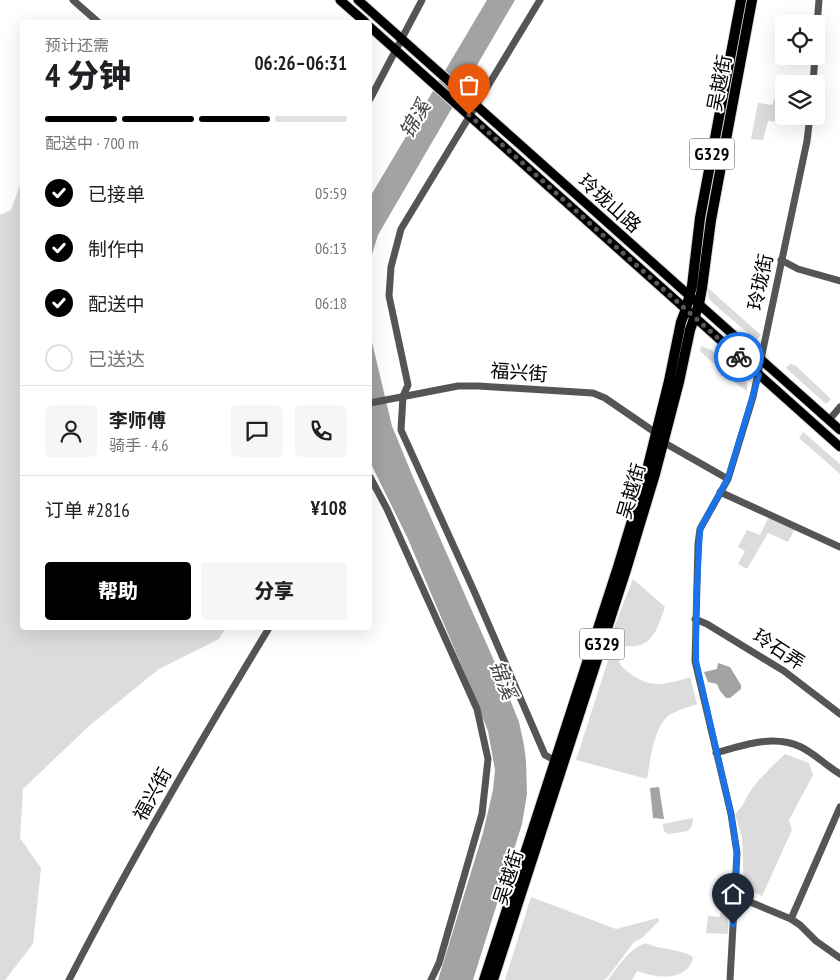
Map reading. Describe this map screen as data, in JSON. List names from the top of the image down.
{
  "streets": {
    "highway": ["吴越街", "G329"],
    "main road": ["玲珑山路"],
    "street": ["玲珑街", "福兴街", "玲石弄"]
  },
  "crossings": [
    ["吴越街", "玲珑山路"],
    ["吴越街", "福兴街"],
    ["玲珑山路", "玲珑街"],
    ["玲珑街", "玲石弄"]
  ],
  "water": ["锦溪"],
  "page": {
    "heading": ["4 分钟", "预计还需", "06:26–06:31"],
    "panel": [
      "李师傅",
      "骑手 · 4.6",
      "订单 #2816",
      "¥108"
    ],
    "bar": "配送中 · 700 m",
    "list": [
      ["已接单", "05:59"],
      ["制作中", "06:13"],
      ["配送中", "06:18"],
      "已送达"
    ],
    "buttons": ["帮助", "分享"]
  }
}
